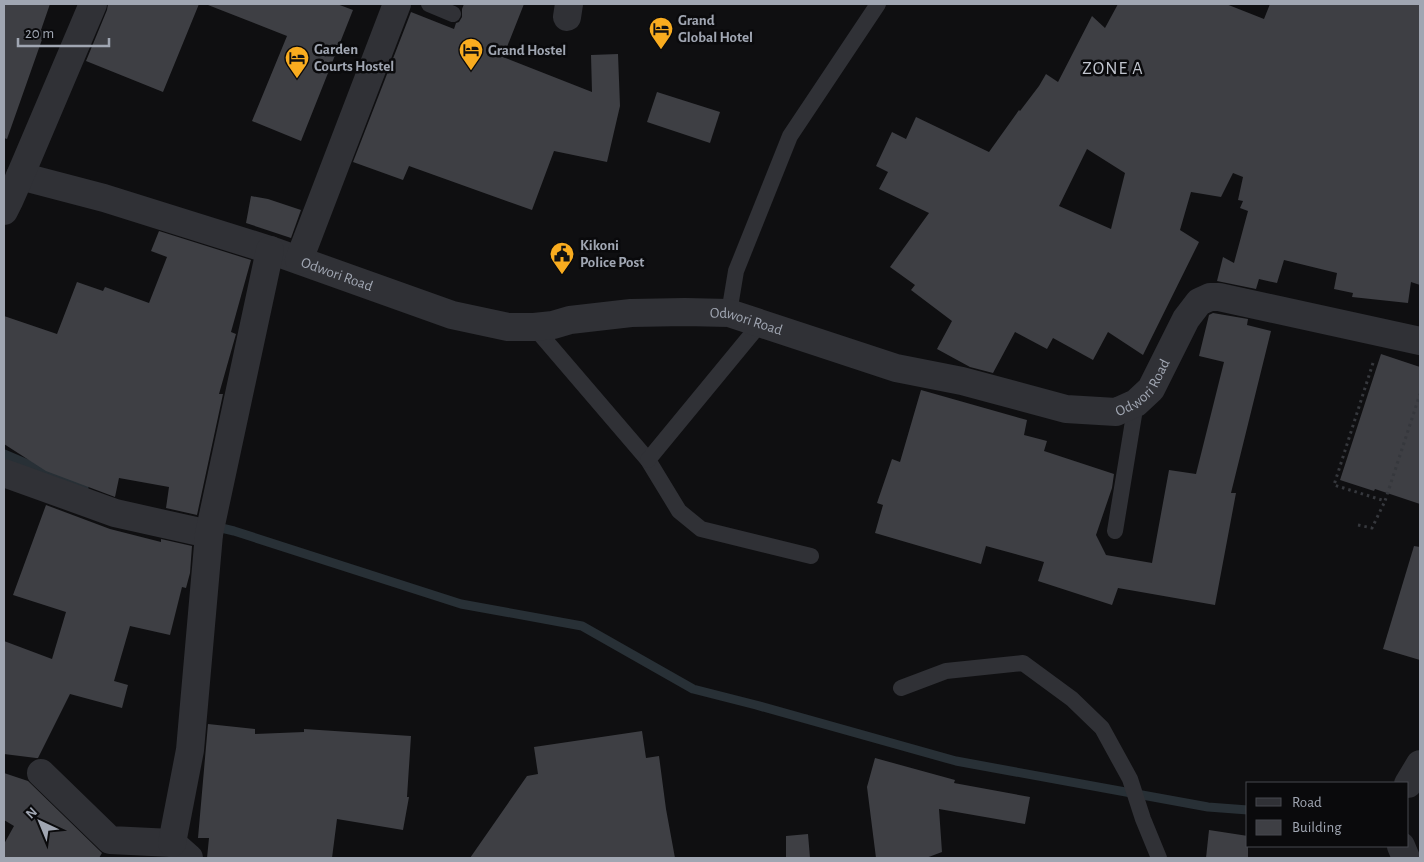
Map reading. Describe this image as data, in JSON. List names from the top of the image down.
{
  "streets": {
    "street": ["Odwori Road"]
  },
  "districts": ["ZONE A"],
  "places": {
    "hotel": ["Grand Global Hotel", "Grand Hostel", "Garden Courts Hostel"],
    "public building": ["Kikoni Police Post"]
  },
  "legend": ["Road", "Building"],
  "scale_bar": "20 m",
  "north": "top left"
}
